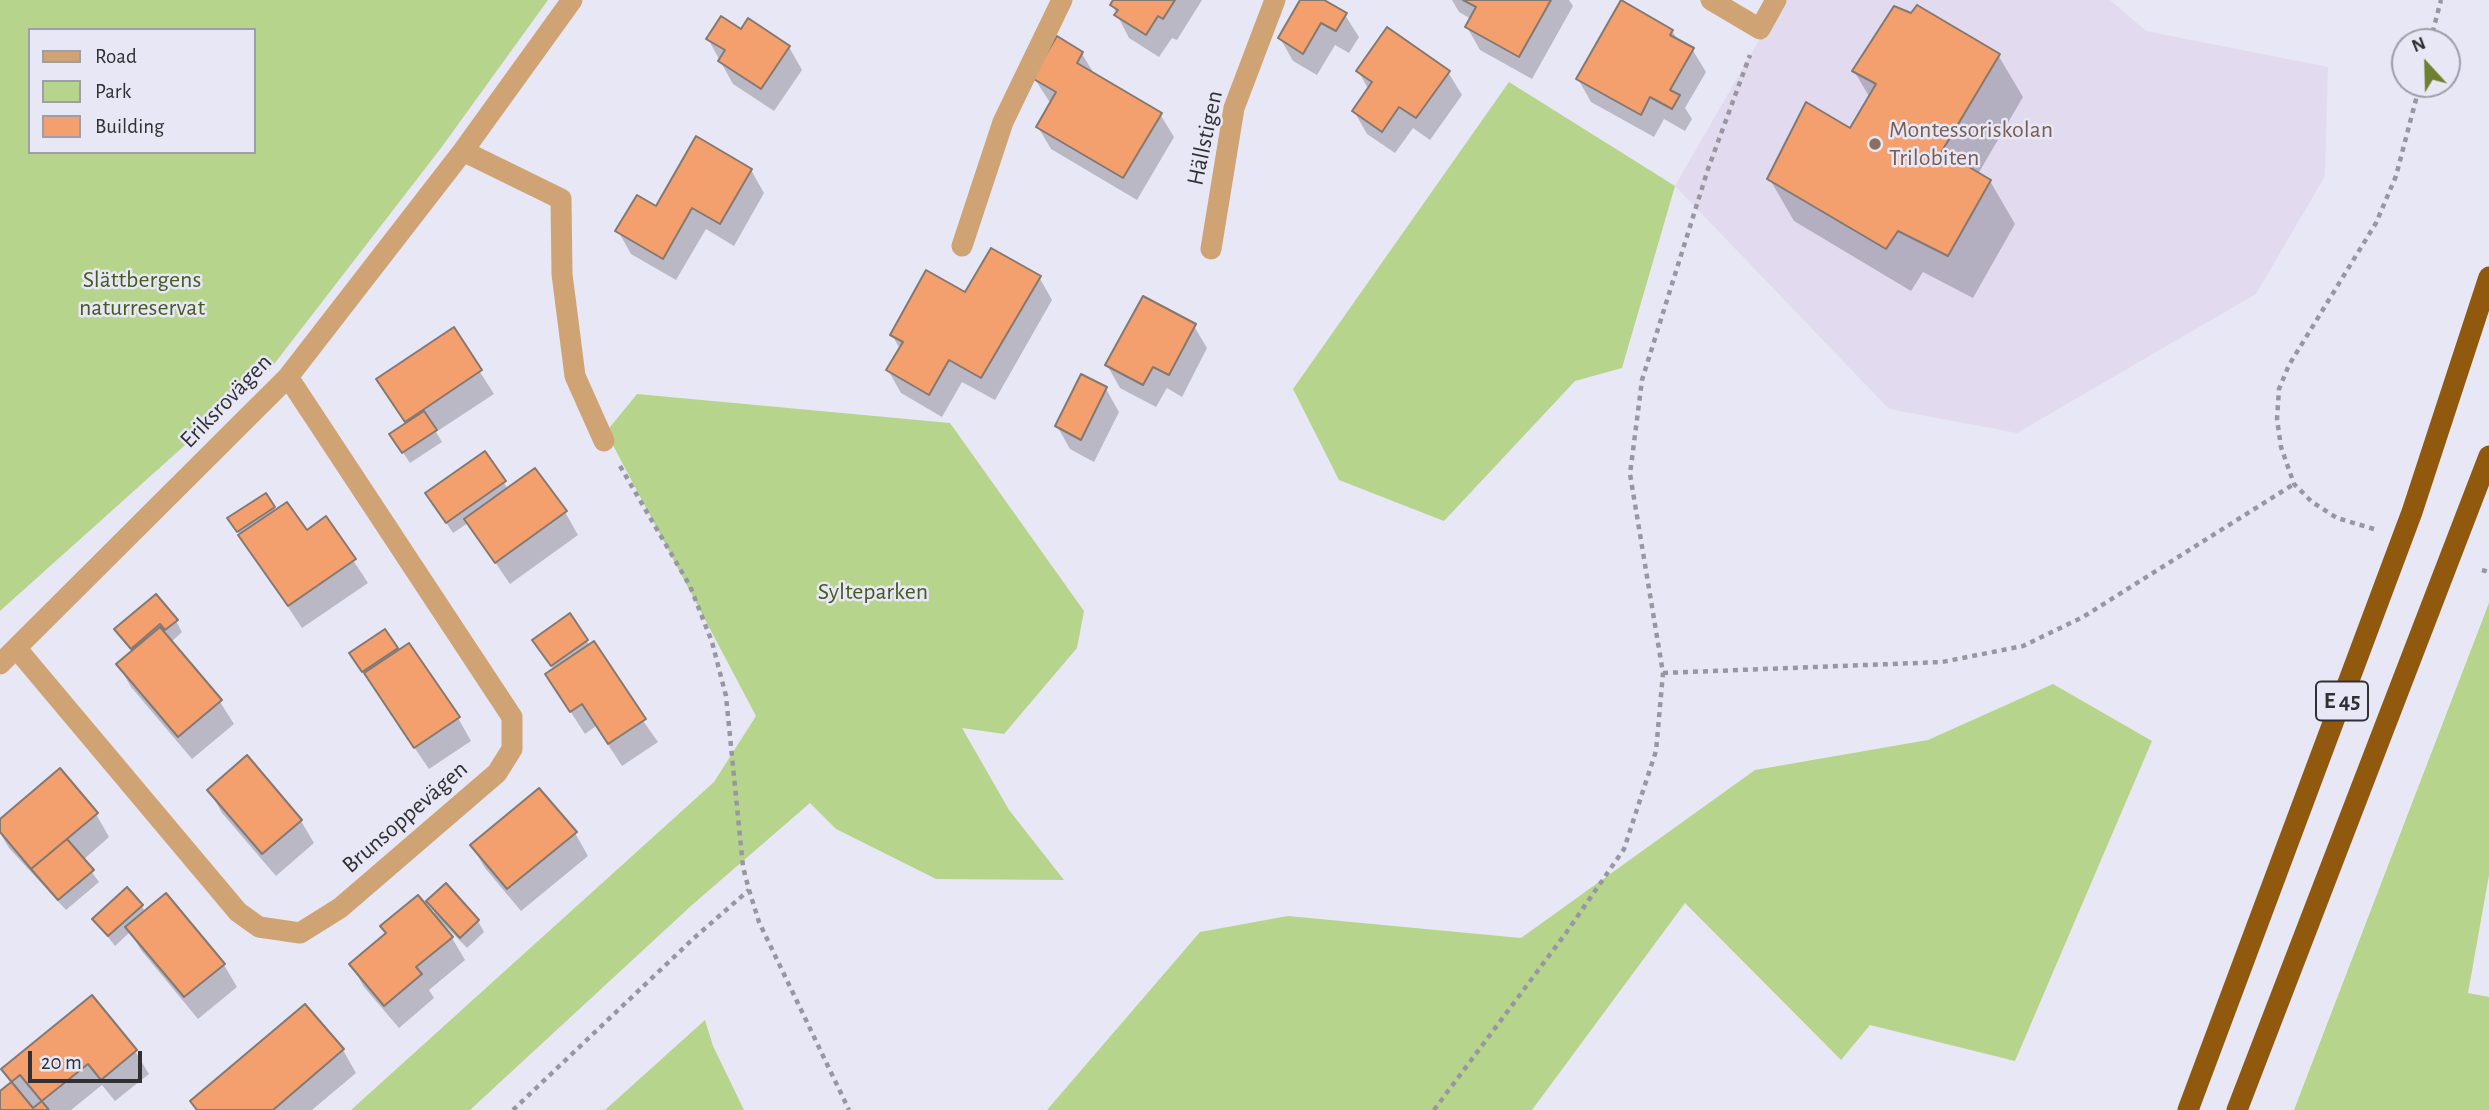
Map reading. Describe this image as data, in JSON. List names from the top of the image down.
{
  "streets": {
    "highway": ["E 45"],
    "street": ["Hällstigen", "Eriksrovägen", "Brunsoppevägen"]
  },
  "crossings": [
    ["Eriksrovägen", "Brunsoppevägen"]
  ],
  "parks": ["Slättbergens naturreservat", "Sylteparken"],
  "places": ["Montessoriskolan Trilobiten"],
  "legend": ["Road", "Park", "Building"],
  "scale_bar": "20 m",
  "north": "top"
}
